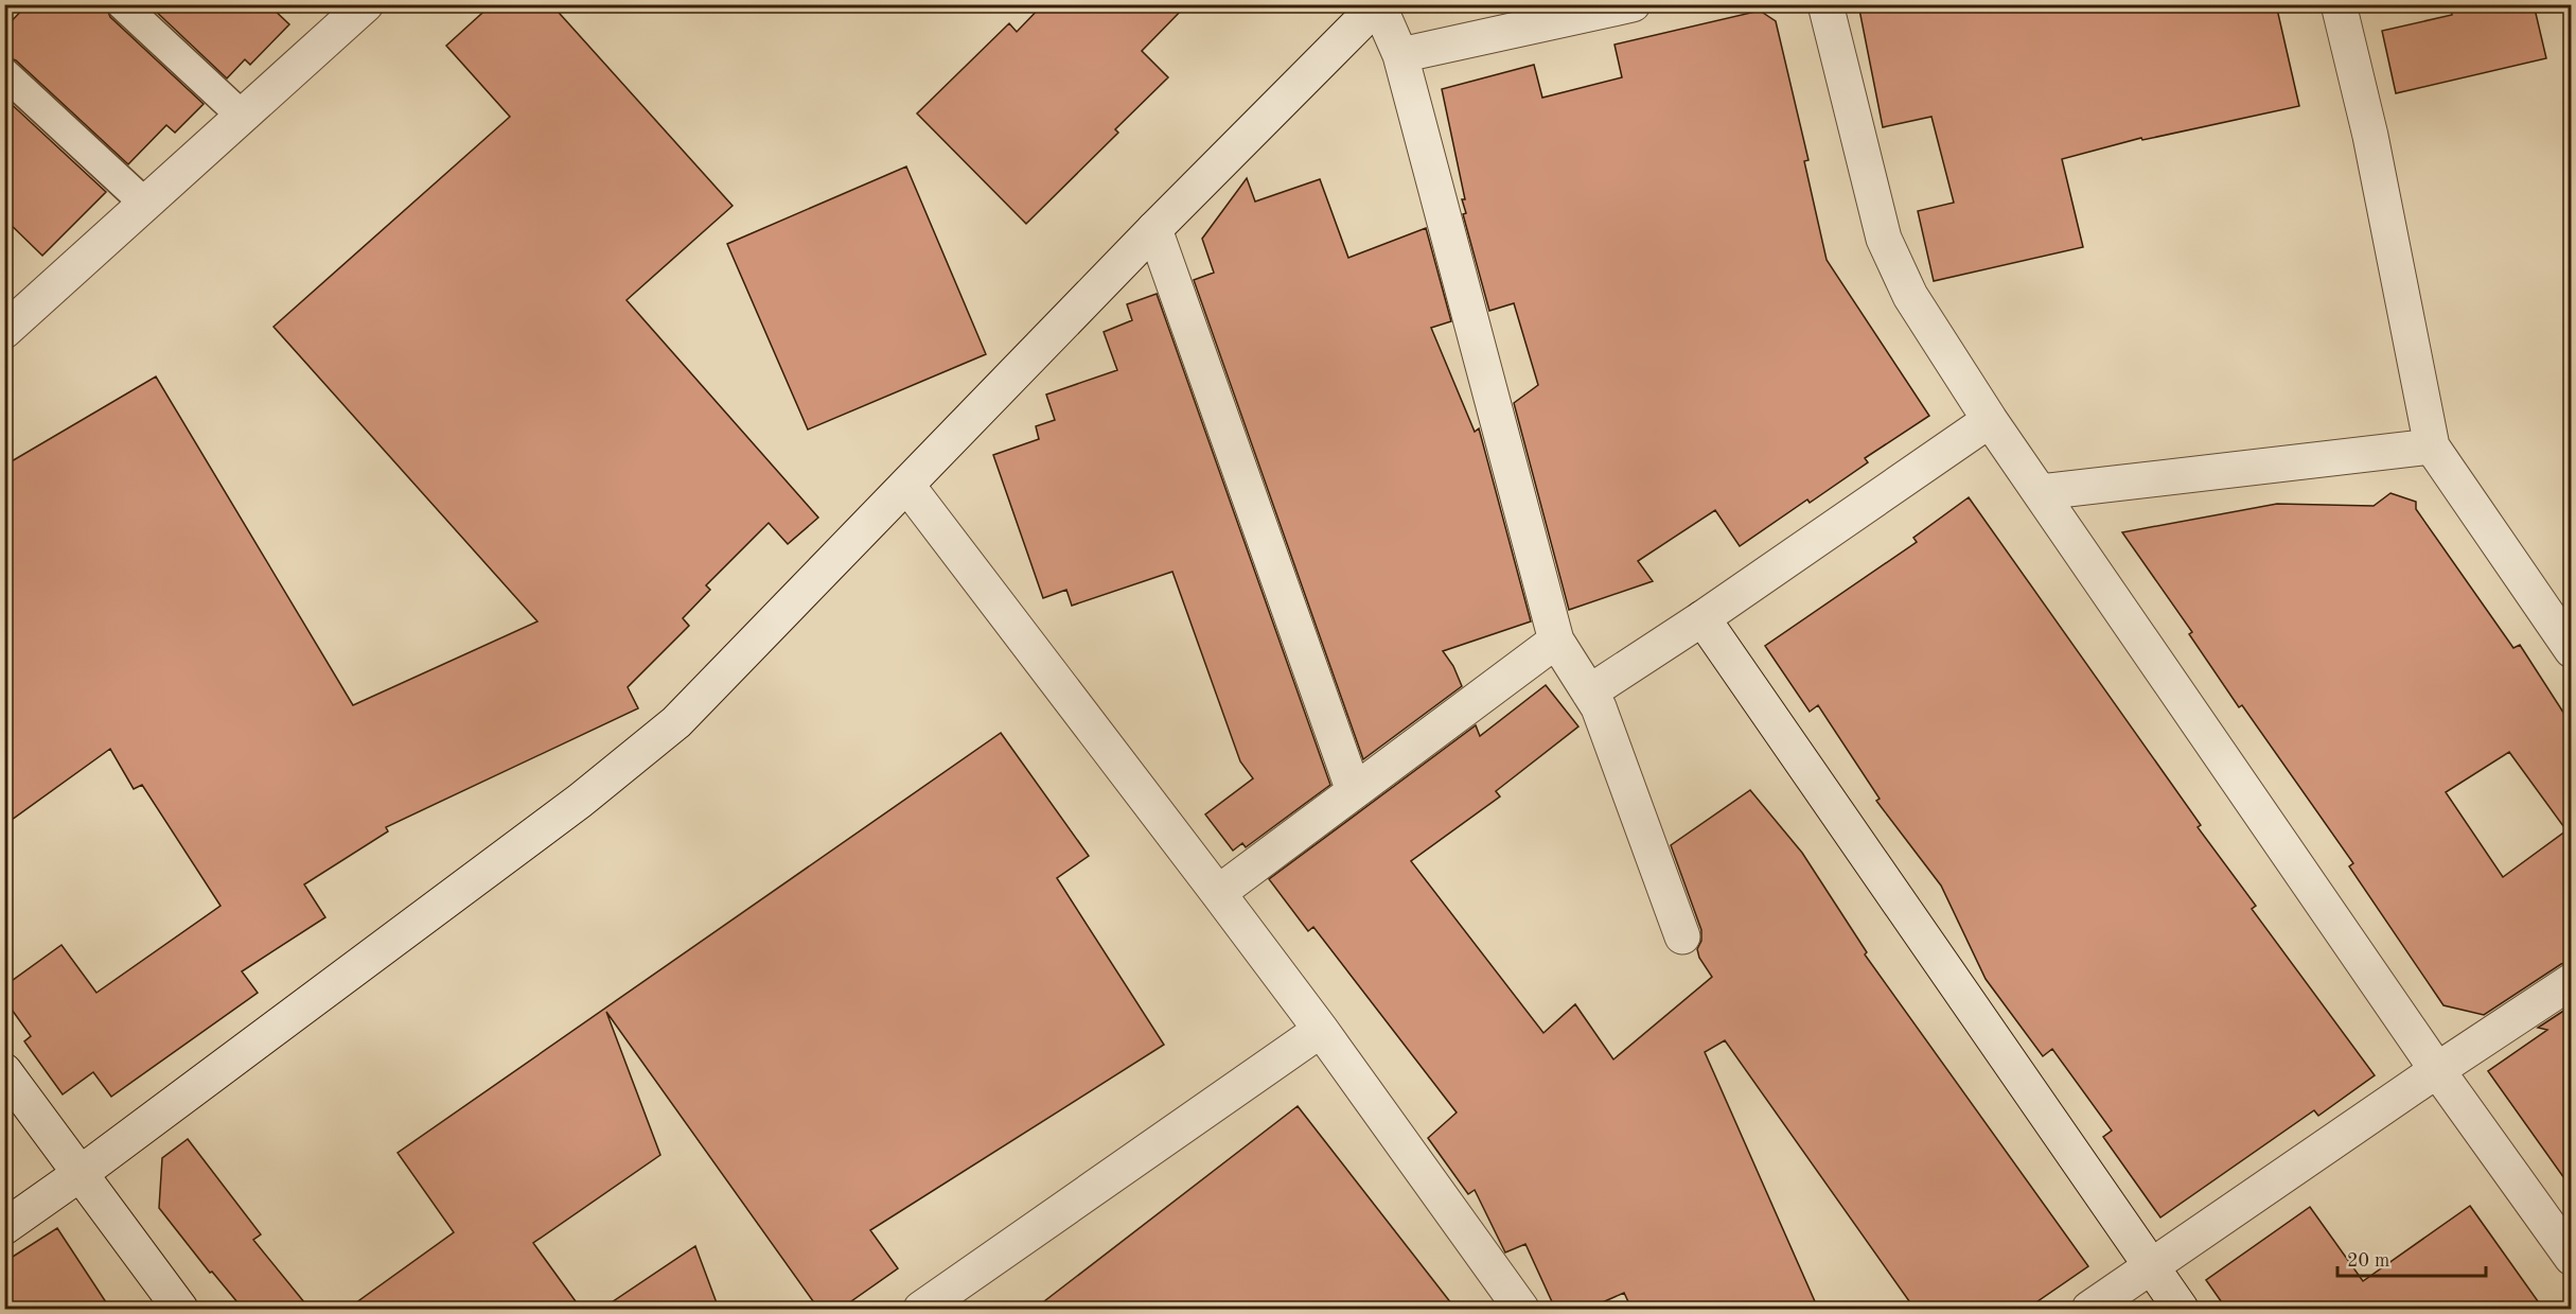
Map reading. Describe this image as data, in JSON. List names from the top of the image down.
{
  "scale_bar": "20 m"
}
